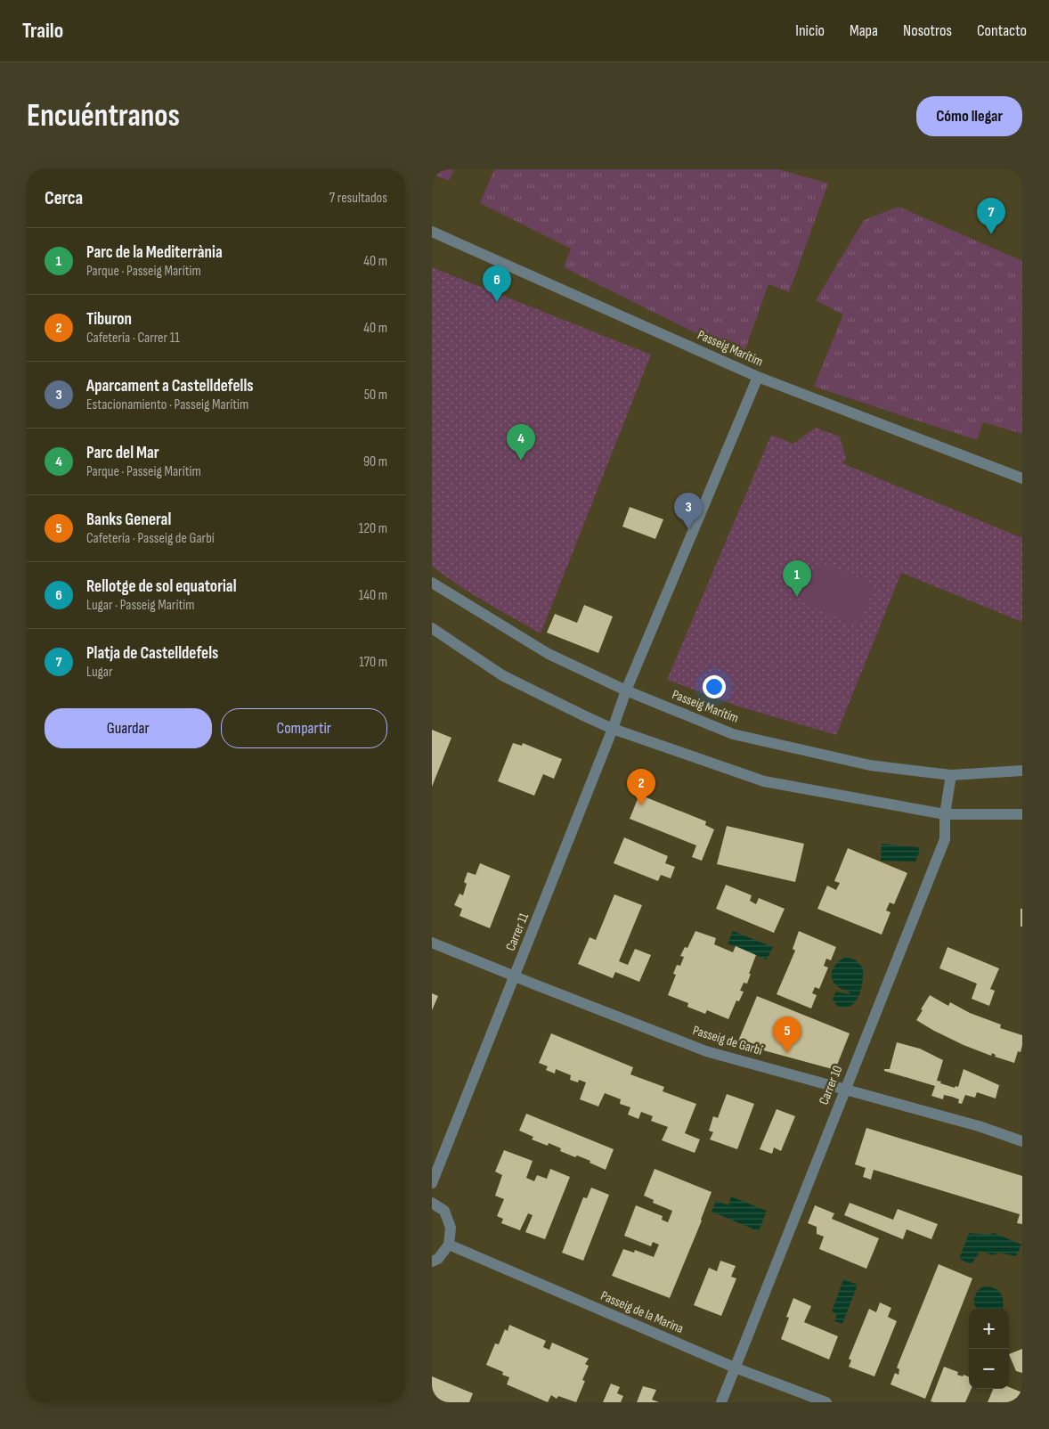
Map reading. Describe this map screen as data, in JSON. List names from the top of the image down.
{
  "streets": {
    "street": [
      "Passeig Marítim",
      "Carrer 11",
      "Passeig de Garbí",
      "Carrer 10",
      "Passeig de la Marina"
    ]
  },
  "crossings": [
    ["Passeig Marítim", "Carrer 11"],
    ["Passeig Marítim", "Carrer 10"],
    ["Carrer 11", "Passeig de Garbí"],
    ["Passeig de Garbí", "Carrer 10"],
    ["Carrer 10", "Passeig de la Marina"]
  ],
  "page": {
    "header": "Trailo",
    "nav": [
      "Inicio",
      "Mapa",
      "Nosotros",
      "Contacto"
    ],
    "buttons": [
      "Cómo llegar",
      ["Guardar", "Compartir"]
    ],
    "title": "Encuéntranos",
    "heading": ["Cerca", "7 resultados"],
    "pins": [
      "7",
      "6",
      "4",
      "3",
      "1",
      "2",
      "5"
    ],
    "list": [
      {
        "mark": "1",
        "name": "Parc de la Mediterrània",
        "note": "Parque · Passeig Marítim",
        "value": "40 m"
      },
      {
        "mark": "2",
        "name": "Tiburon",
        "note": "Cafetería · Carrer 11",
        "value": "40 m"
      },
      {
        "mark": "3",
        "name": "Aparcament a Castelldefells",
        "note": "Estacionamiento · Passeig Marítim",
        "value": "50 m"
      },
      {
        "mark": "4",
        "name": "Parc del Mar",
        "note": "Parque · Passeig Marítim",
        "value": "90 m"
      },
      {
        "mark": "5",
        "name": "Banks General",
        "note": "Cafetería · Passeig de Garbí",
        "value": "120 m"
      },
      {
        "mark": "6",
        "name": "Rellotge de sol equatorial",
        "note": "Lugar · Passeig Marítim",
        "value": "140 m"
      },
      {
        "mark": "7",
        "name": "Platja de Castelldefels",
        "note": "Lugar",
        "value": "170 m"
      }
    ],
    "map_buttons": ["+", "−"]
  }
}
